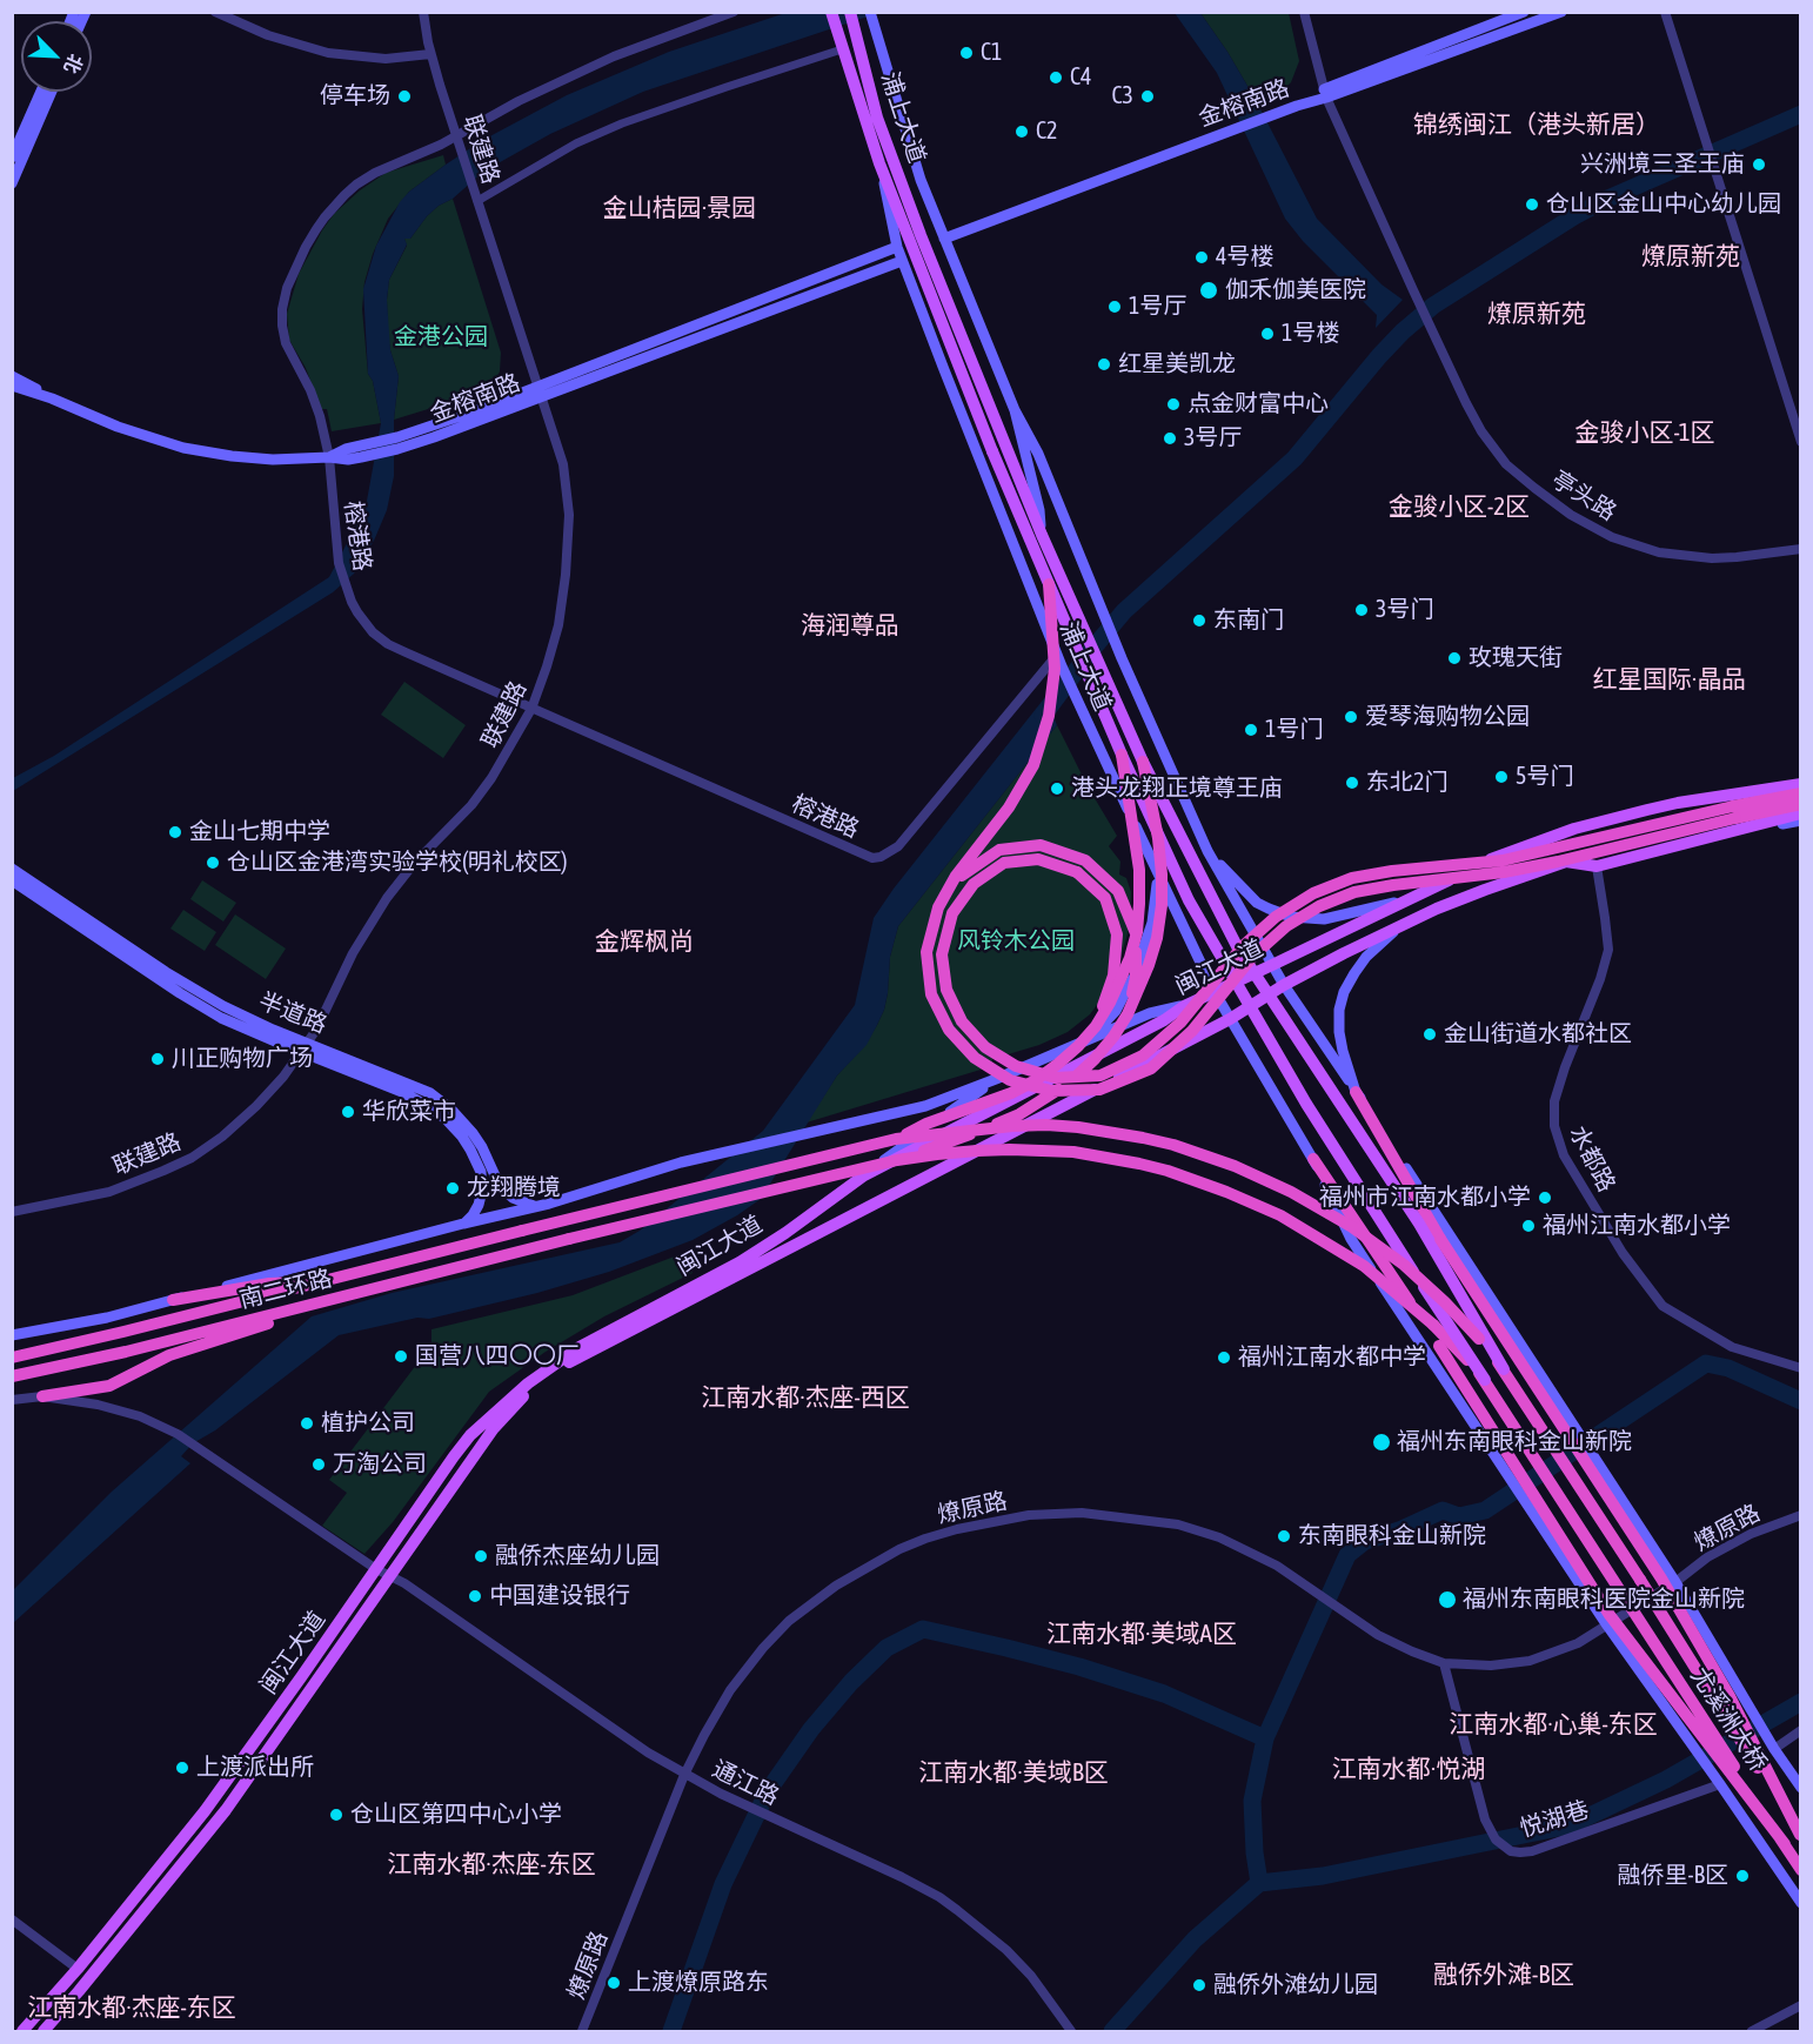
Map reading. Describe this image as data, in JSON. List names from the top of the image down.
{
  "streets": {
    "highway": ["南二环路", "尤溪洲大桥"],
    "main road": [
      "金榕南路",
      "浦上大道",
      "闽江大道",
      "半道路"
    ],
    "street": [
      "联建路",
      "亭头路",
      "榕港路",
      "水都路",
      "燎原路",
      "通江路",
      "悦湖巷"
    ]
  },
  "crossings": [
    ["金榕南路", "浦上大道"],
    ["金榕南路", "联建路"],
    ["金榕南路", "亭头路"],
    ["金榕南路", "榕港路"],
    ["浦上大道", "榕港路"],
    ["浦上大道", "闽江大道"],
    ["浦上大道", "燎原路"],
    ["浦上大道", "尤溪洲大桥"],
    ["浦上大道", "悦湖巷"],
    ["联建路", "榕港路"],
    ["联建路", "半道路"],
    ["闽江大道", "水都路"],
    ["闽江大道", "通江路"],
    ["南二环路", "尤溪洲大桥"],
    ["燎原路", "通江路"],
    ["燎原路", "悦湖巷"]
  ],
  "districts": [
    "锦绣闽江（港头新居）",
    "金山桔园·景园",
    "燎原新苑",
    "燎原新苑",
    "金骏小区-1区",
    "金骏小区-2区",
    "海润尊品",
    "红星国际·晶品",
    "金辉枫尚",
    "江南水都·杰座-西区",
    "江南水都·美域A区",
    "江南水都·心巢-东区",
    "江南水都·悦湖",
    "江南水都·美域B区",
    "江南水都·杰座-东区",
    "融侨外滩-B区",
    "江南水都·杰座-东区"
  ],
  "parks": ["金港公园", "风铃木公园"],
  "places": [
    "C1",
    "C4",
    "停车场",
    "C3",
    "C2",
    "兴洲境三圣王庙",
    "仓山区金山中心幼儿园",
    "4号楼",
    "伽禾伽美医院",
    "1号厅",
    "1号楼",
    "红星美凯龙",
    "点金财富中心",
    "3号厅",
    "3号门",
    "东南门",
    "玫瑰天街",
    "爱琴海购物公园",
    "1号门",
    "5号门",
    "东北2门",
    "港头龙翔正境尊王庙",
    "金山七期中学",
    "仓山区金港湾实验学校(明礼校区)",
    "金山街道水都社区",
    "川正购物广场",
    "华欣菜市",
    "龙翔腾境",
    "福州市江南水都小学",
    "福州江南水都小学",
    "国营八四〇〇厂",
    "福州江南水都中学",
    "植护公司",
    "福州东南眼科金山新院",
    "万淘公司",
    "东南眼科金山新院",
    "融侨杰座幼儿园",
    "中国建设银行",
    "福州东南眼科医院金山新院",
    "上渡派出所",
    "仓山区第四中心小学",
    "融侨里-B区",
    "上渡燎原路东",
    "融侨外滩幼儿园"
  ],
  "north": "bottom right"
}
